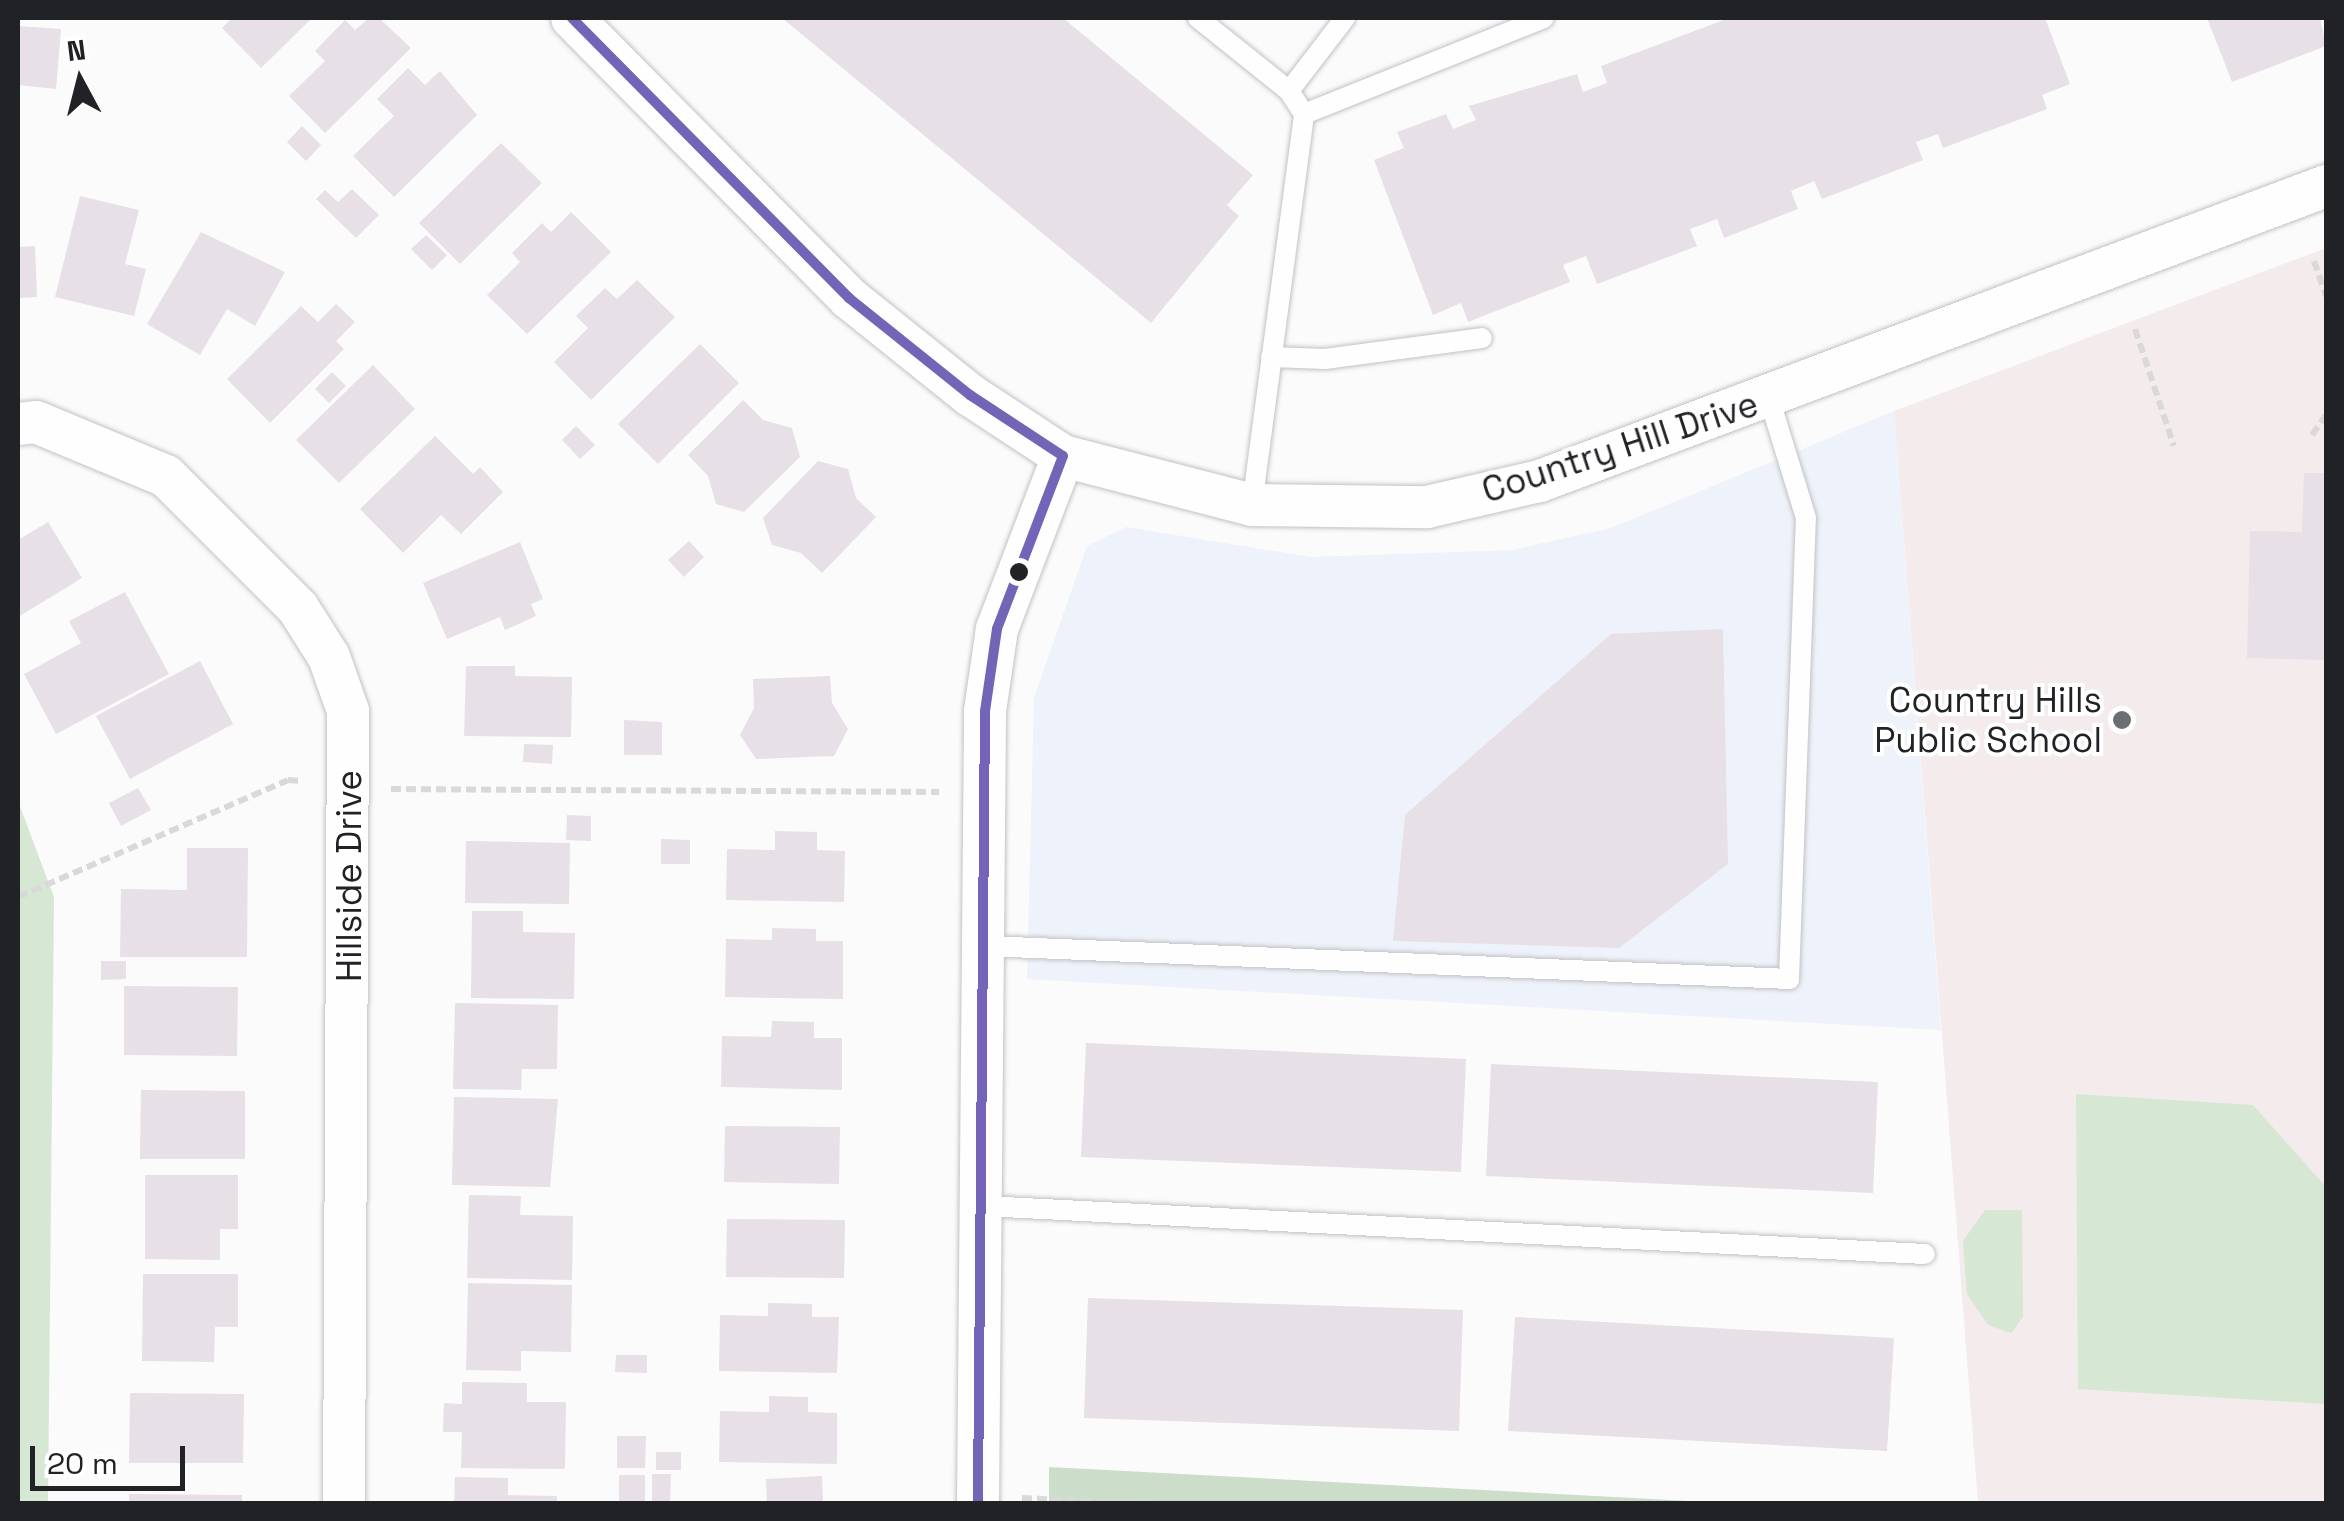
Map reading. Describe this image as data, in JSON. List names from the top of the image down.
{
  "streets": {
    "street": ["Country Hill Drive", "Hillside Drive"]
  },
  "places": ["Country Hills Public School"],
  "scale_bar": "20 m",
  "north": "top"
}
